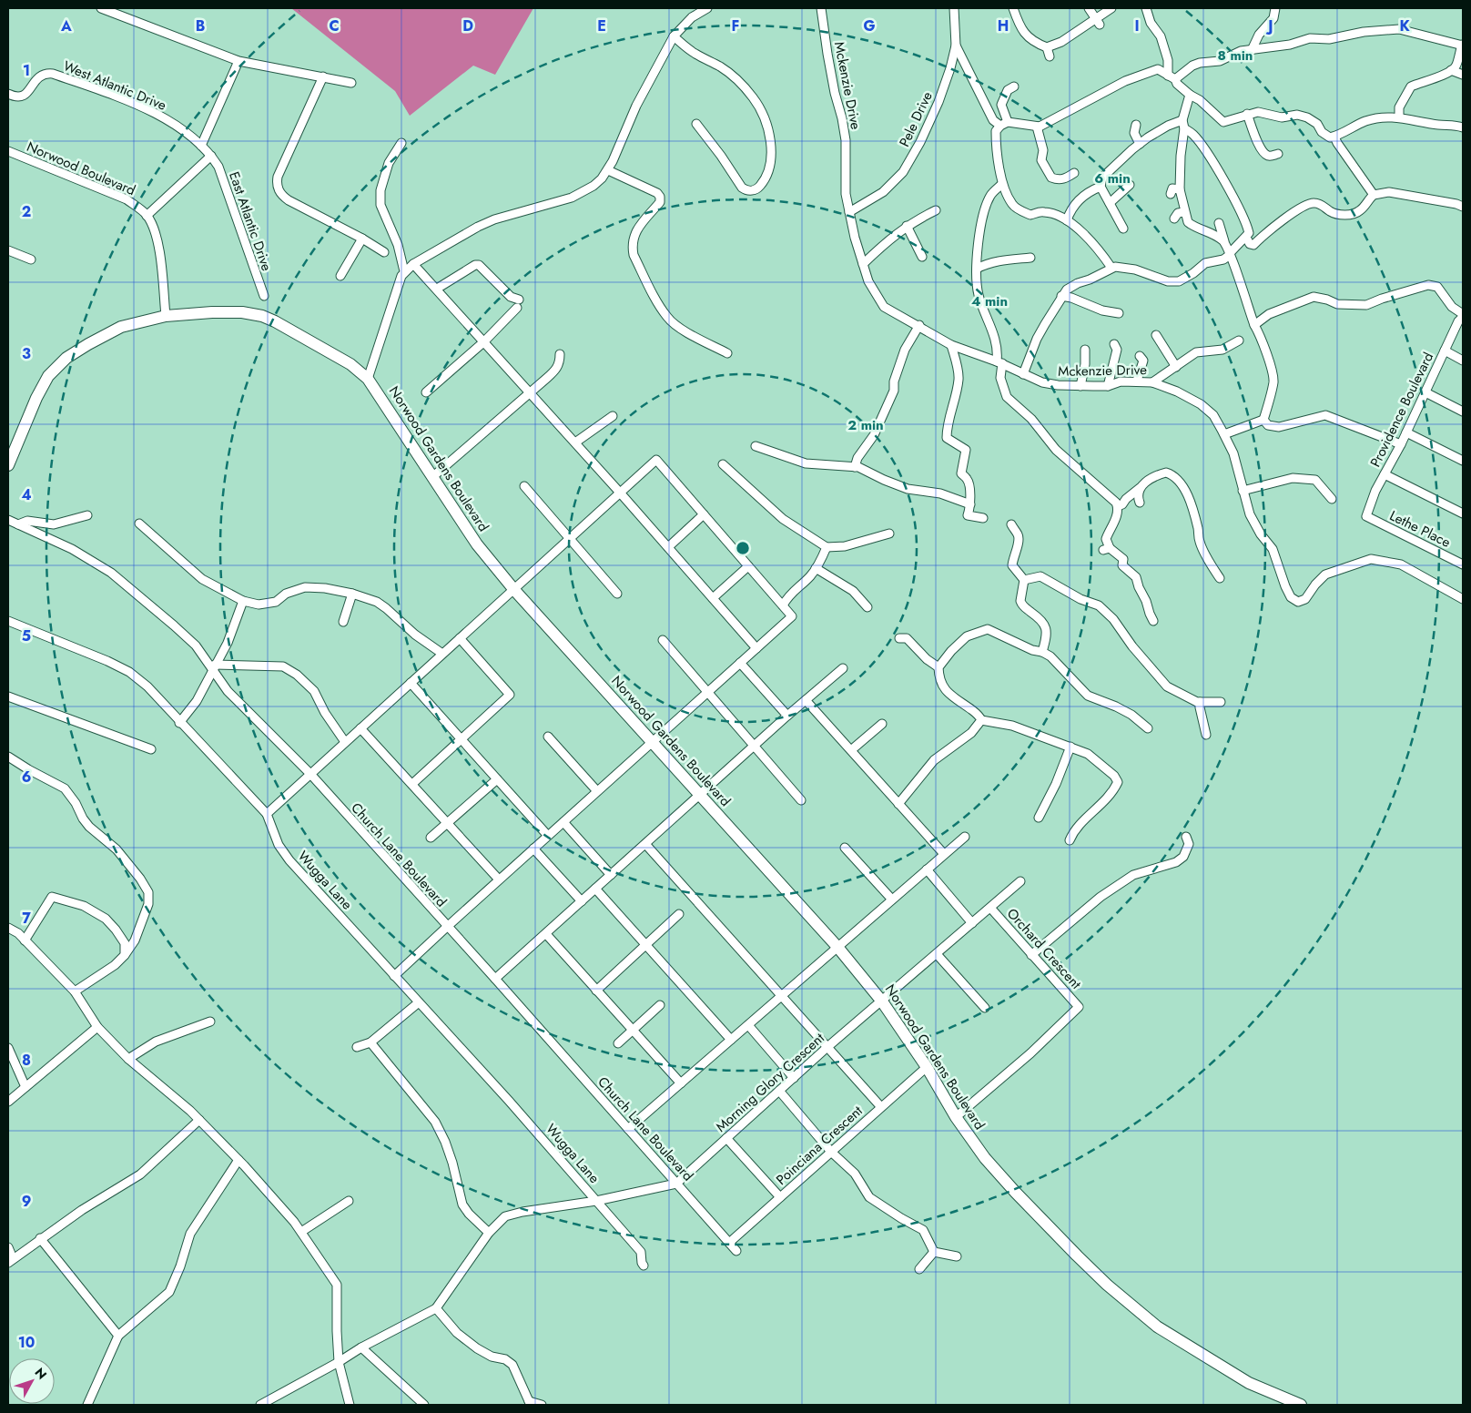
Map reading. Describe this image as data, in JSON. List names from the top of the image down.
{
  "streets": {
    "street": [
      "West Atlantic Drive",
      "Mckenzie Drive",
      "Pele Drive",
      "Norwood Boulevard",
      "East Atlantic Drive",
      "Providence Boulevard",
      "Norwood Gardens Boulevard",
      "Lethe Place",
      "Church Lane Boulevard",
      "Wugga Lane",
      "Orchard Crescent",
      "Morning Glory Crescent",
      "Poinciana Crescent"
    ]
  },
  "crossings": [
    ["West Atlantic Drive", "East Atlantic Drive"],
    ["Mckenzie Drive", "Pele Drive"],
    ["Norwood Boulevard", "Norwood Gardens Boulevard"],
    ["Providence Boulevard", "Lethe Place"],
    ["Norwood Gardens Boulevard", "Orchard Crescent"],
    ["Norwood Gardens Boulevard", "Morning Glory Crescent"],
    ["Norwood Gardens Boulevard", "Poinciana Crescent"],
    ["Church Lane Boulevard", "Morning Glory Crescent"],
    ["Church Lane Boulevard", "Poinciana Crescent"],
    ["Orchard Crescent", "Morning Glory Crescent"]
  ],
  "north": "top right",
  "grid": {
    "columns": [
      "A",
      "B",
      "C",
      "D",
      "E",
      "F",
      "G",
      "H",
      "I",
      "J",
      "K"
    ],
    "rows": [
      "1",
      "2",
      "3",
      "4",
      "5",
      "6",
      "7",
      "8",
      "9",
      "10"
    ]
  },
  "rings": [
    "8 min",
    "6 min",
    "4 min",
    "2 min"
  ]
}
